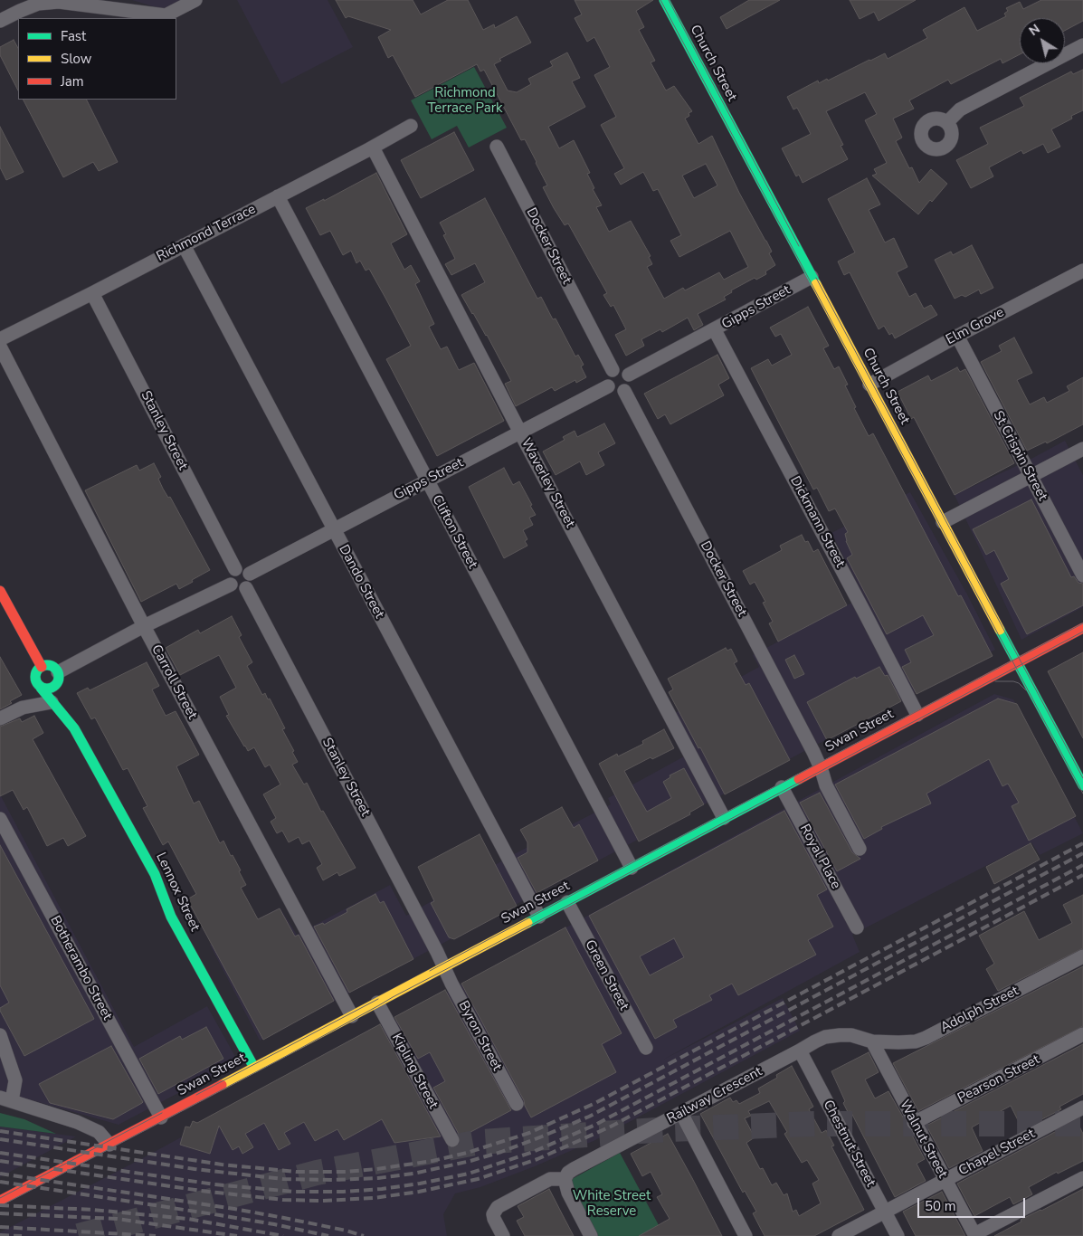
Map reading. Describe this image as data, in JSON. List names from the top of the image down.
{
  "streets": {
    "main road": ["Church Street", "Swan Street", "Lennox Street"],
    "street": [
      "Richmond Terrace",
      "Docker Street",
      "Gipps Street",
      "Elm Grove",
      "Stanley Street",
      "St Crispin Street",
      "Waverley Street",
      "Dickmann Street",
      "Clifton Street",
      "Dando Street",
      "Carroll Street",
      "Royal Place",
      "Botherambo Street",
      "Green Street",
      "Adolph Street",
      "Byron Street",
      "Kipling Street",
      "Pearson Street",
      "Railway Crescent",
      "Walnut Street",
      "Chestnut Street",
      "Chapel Street"
    ]
  },
  "crossings": [
    ["Church Street", "Gipps Street"],
    ["Church Street", "Elm Grove"],
    ["Church Street", "Swan Street"],
    ["Richmond Terrace", "Stanley Street"],
    ["Richmond Terrace", "Waverley Street"],
    ["Richmond Terrace", "Clifton Street"],
    ["Richmond Terrace", "Dando Street"],
    ["Docker Street", "Gipps Street"],
    ["Docker Street", "Swan Street"],
    ["Gipps Street", "Stanley Street"],
    ["Gipps Street", "Waverley Street"],
    ["Gipps Street", "Dickmann Street"],
    ["Gipps Street", "Clifton Street"],
    ["Gipps Street", "Dando Street"],
    ["Elm Grove", "St Crispin Street"],
    ["Stanley Street", "Swan Street"],
    ["Stanley Street", "Byron Street"],
    ["Waverley Street", "Swan Street"],
    ["Dickmann Street", "Swan Street"],
    ["Clifton Street", "Swan Street"],
    ["Dando Street", "Swan Street"],
    ["Carroll Street", "Swan Street"],
    ["Swan Street", "Royal Place"],
    ["Swan Street", "Lennox Street"],
    ["Swan Street", "Botherambo Street"],
    ["Swan Street", "Green Street"],
    ["Swan Street", "Byron Street"],
    ["Swan Street", "Kipling Street"],
    ["Adolph Street", "Railway Crescent"],
    ["Adolph Street", "Walnut Street"],
    ["Pearson Street", "Walnut Street"],
    ["Railway Crescent", "Walnut Street"],
    ["Railway Crescent", "Chestnut Street"],
    ["Walnut Street", "Chapel Street"],
    ["Chestnut Street", "Chapel Street"]
  ],
  "parks": ["Richmond Terrace Park", "White Street Reserve"],
  "legend": ["Fast", "Slow", "Jam"],
  "scale_bar": "50 m",
  "north": "top left"
}
